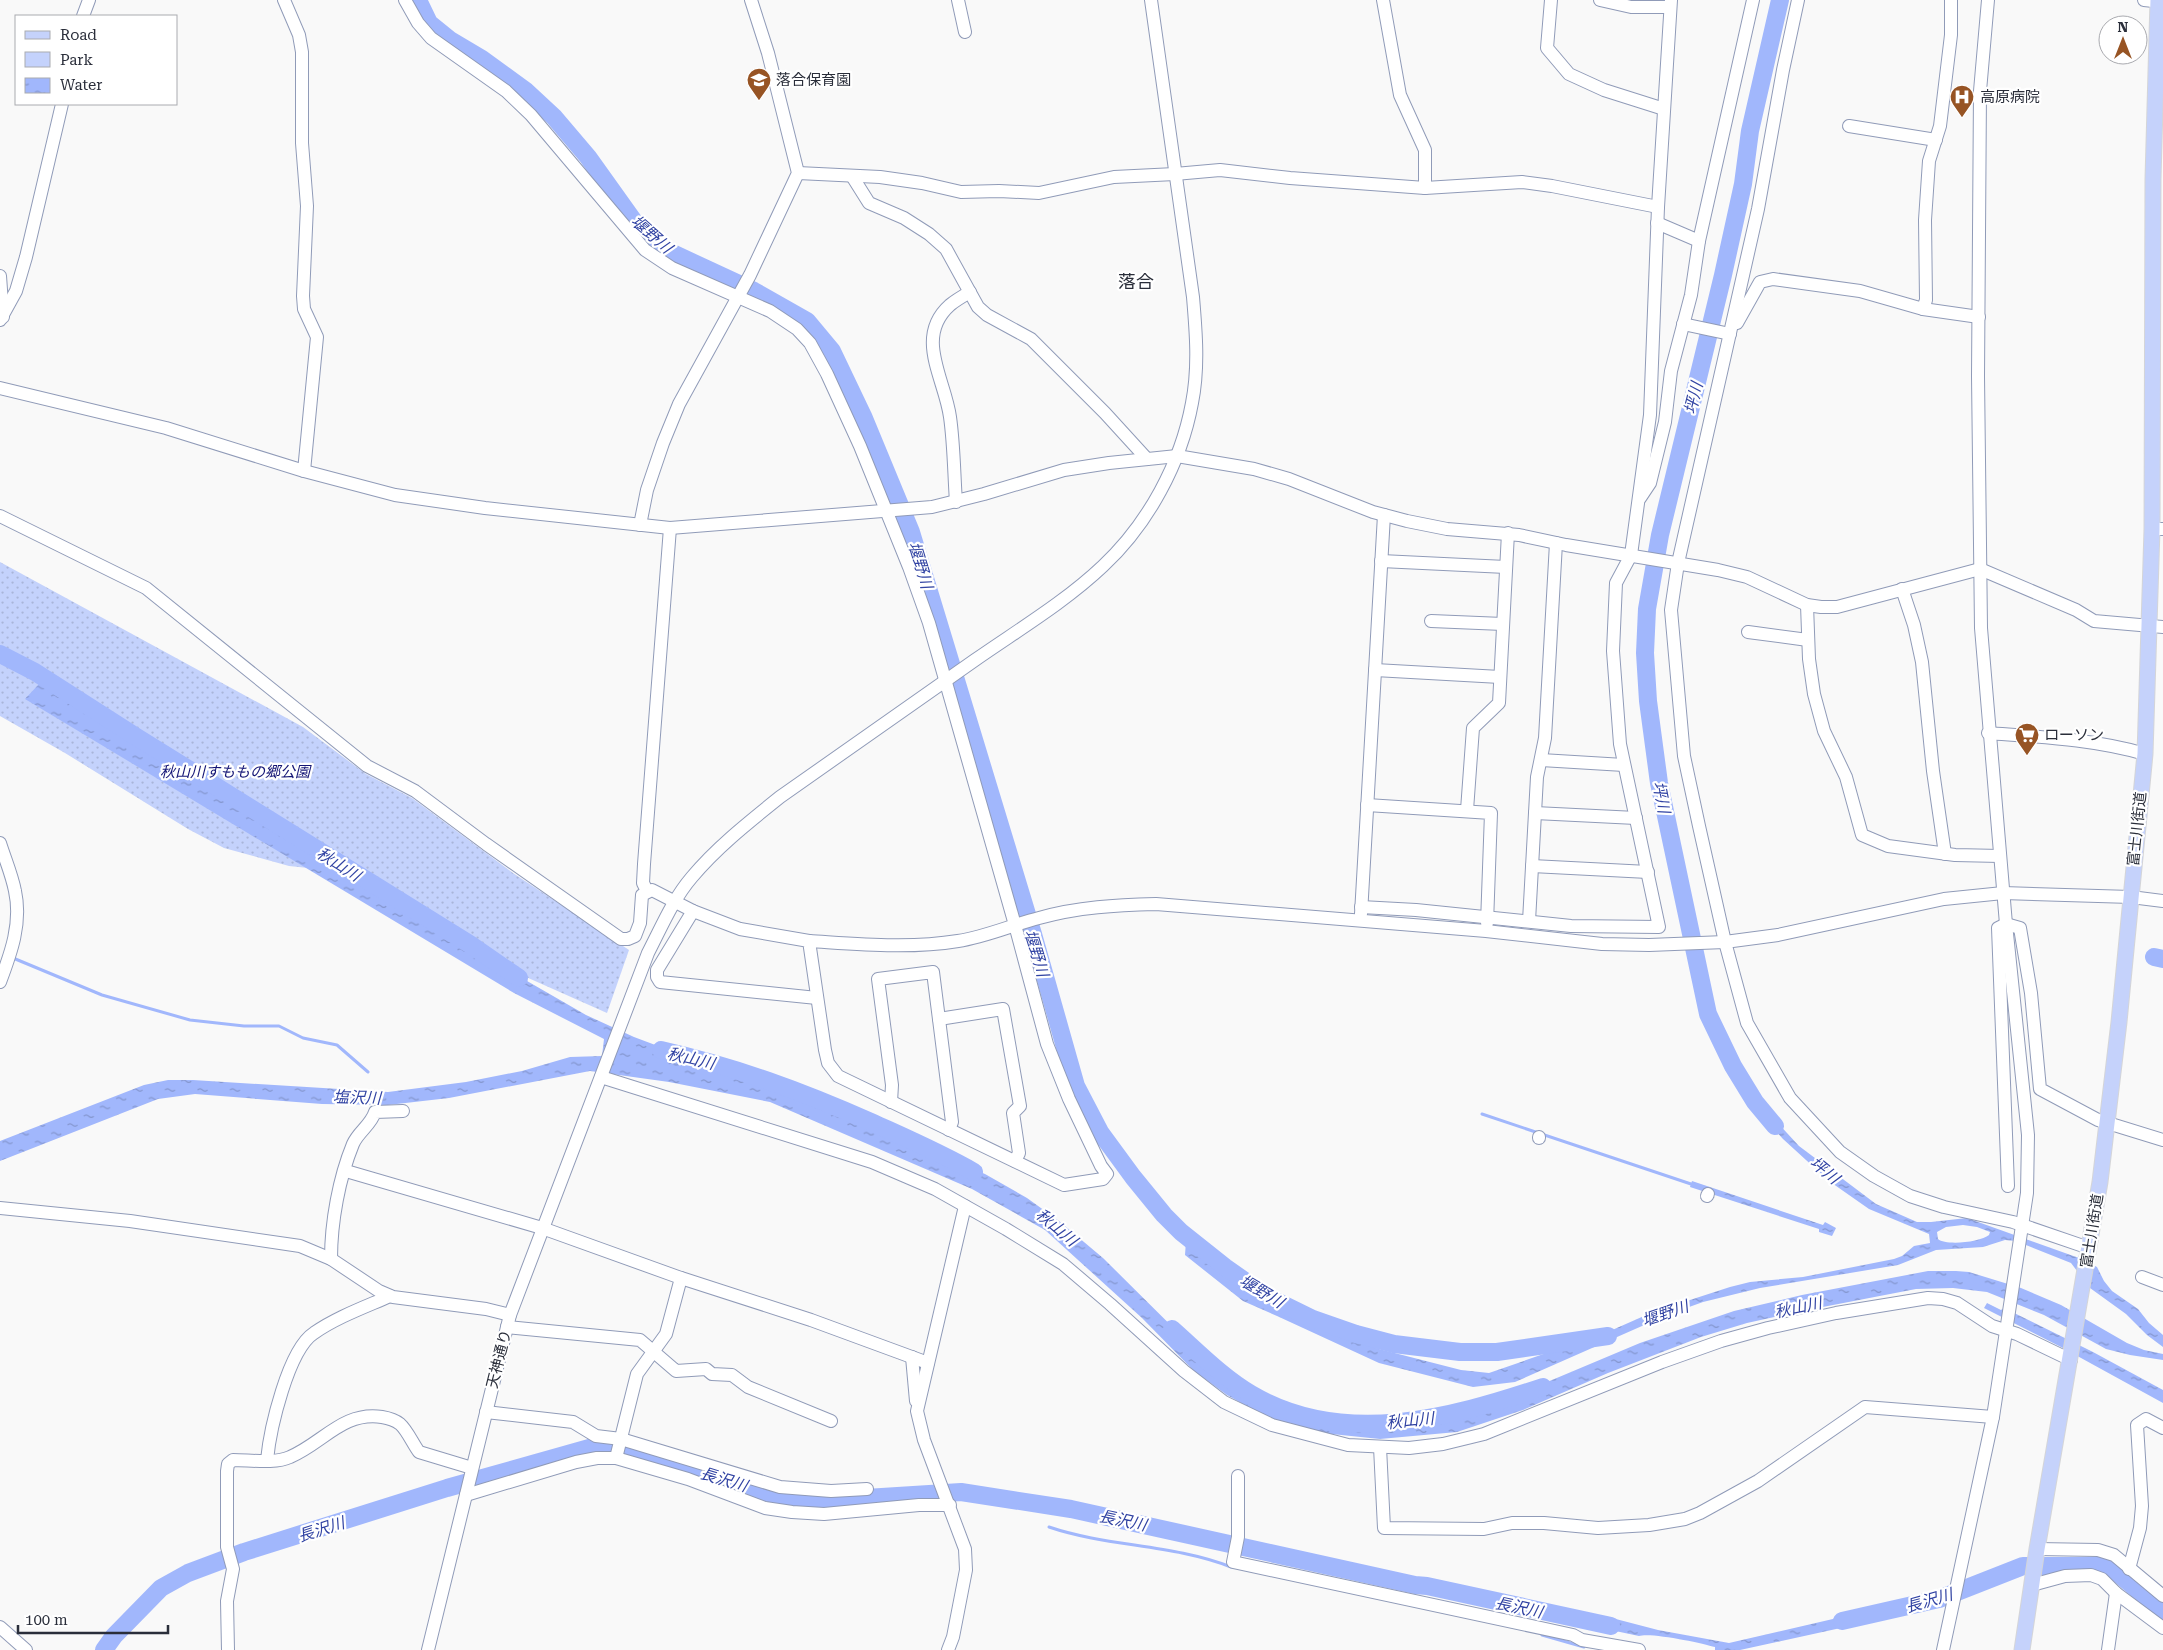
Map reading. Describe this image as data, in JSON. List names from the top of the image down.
{
  "streets": {
    "main road": ["富士川街道"],
    "street": ["天神通り"]
  },
  "districts": ["落合"],
  "water": [
    "堰野川",
    "坪川",
    "秋山川",
    "塩沢川",
    "長沢川"
  ],
  "parks": ["秋山川すももの郷公園"],
  "places": {
    "school or university": ["落合保育園"],
    "hospital": ["高原病院"],
    "supermarket": ["ローソン"]
  },
  "legend": ["Road", "Park", "Water"],
  "scale_bar": "100 m",
  "north": "top"
}
